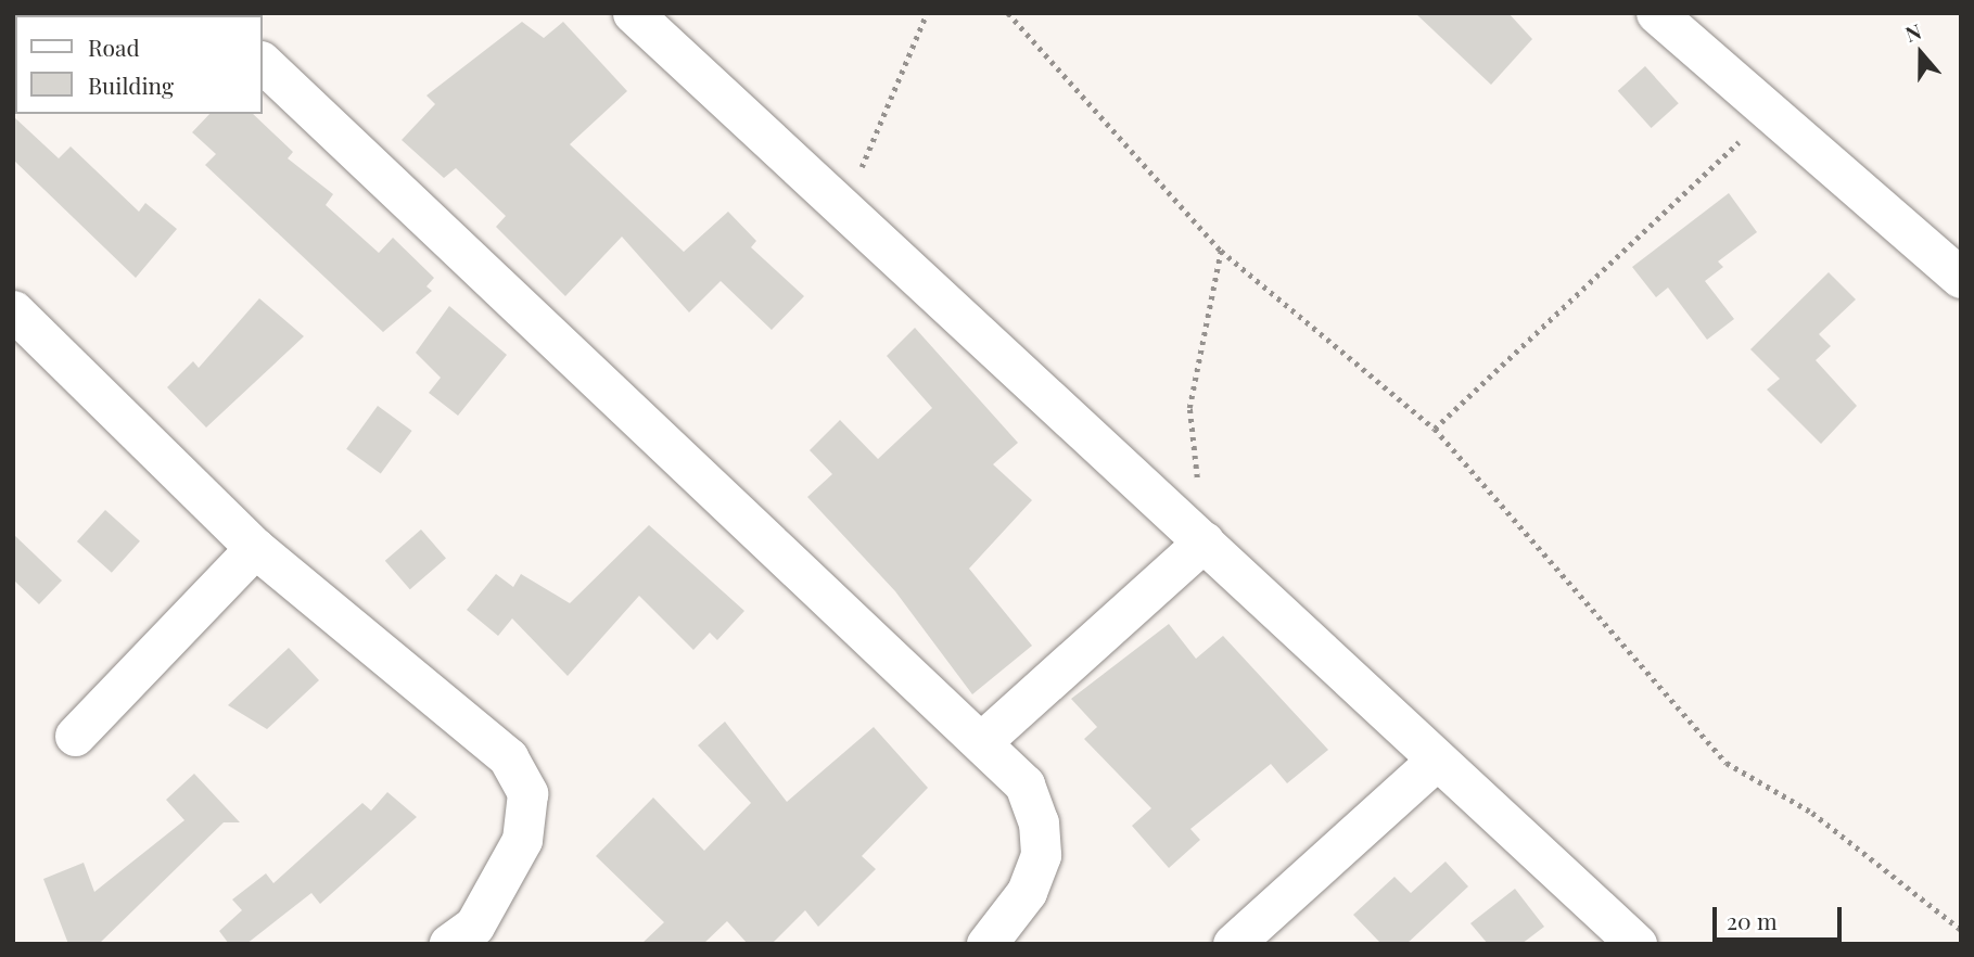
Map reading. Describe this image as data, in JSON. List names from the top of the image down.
{
  "legend": ["Road", "Building"],
  "scale_bar": "20 m",
  "north": "top"
}
